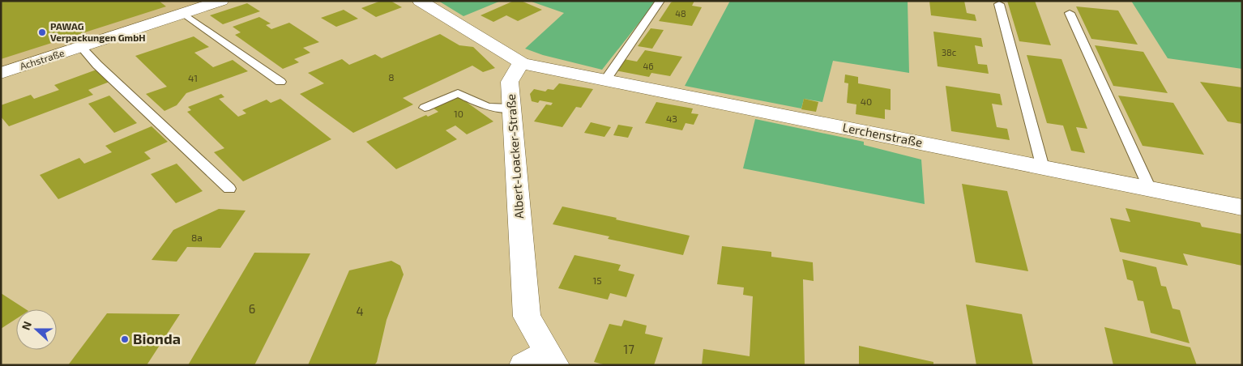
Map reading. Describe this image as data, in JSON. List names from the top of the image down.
{
  "streets": {
    "street": ["Achstraße", "Lerchenstraße", "Albert-Loacker-Straße"]
  },
  "crossings": [
    ["Lerchenstraße", "Albert-Loacker-Straße"]
  ],
  "places": ["PAWAG Verpackungen GmbH", "Bionda"],
  "house_numbers": [
    "48",
    "38c",
    "46",
    "8",
    "41",
    "40",
    "10",
    "43",
    "8a",
    "15",
    "6",
    "4",
    "17"
  ],
  "north": "left"
}
